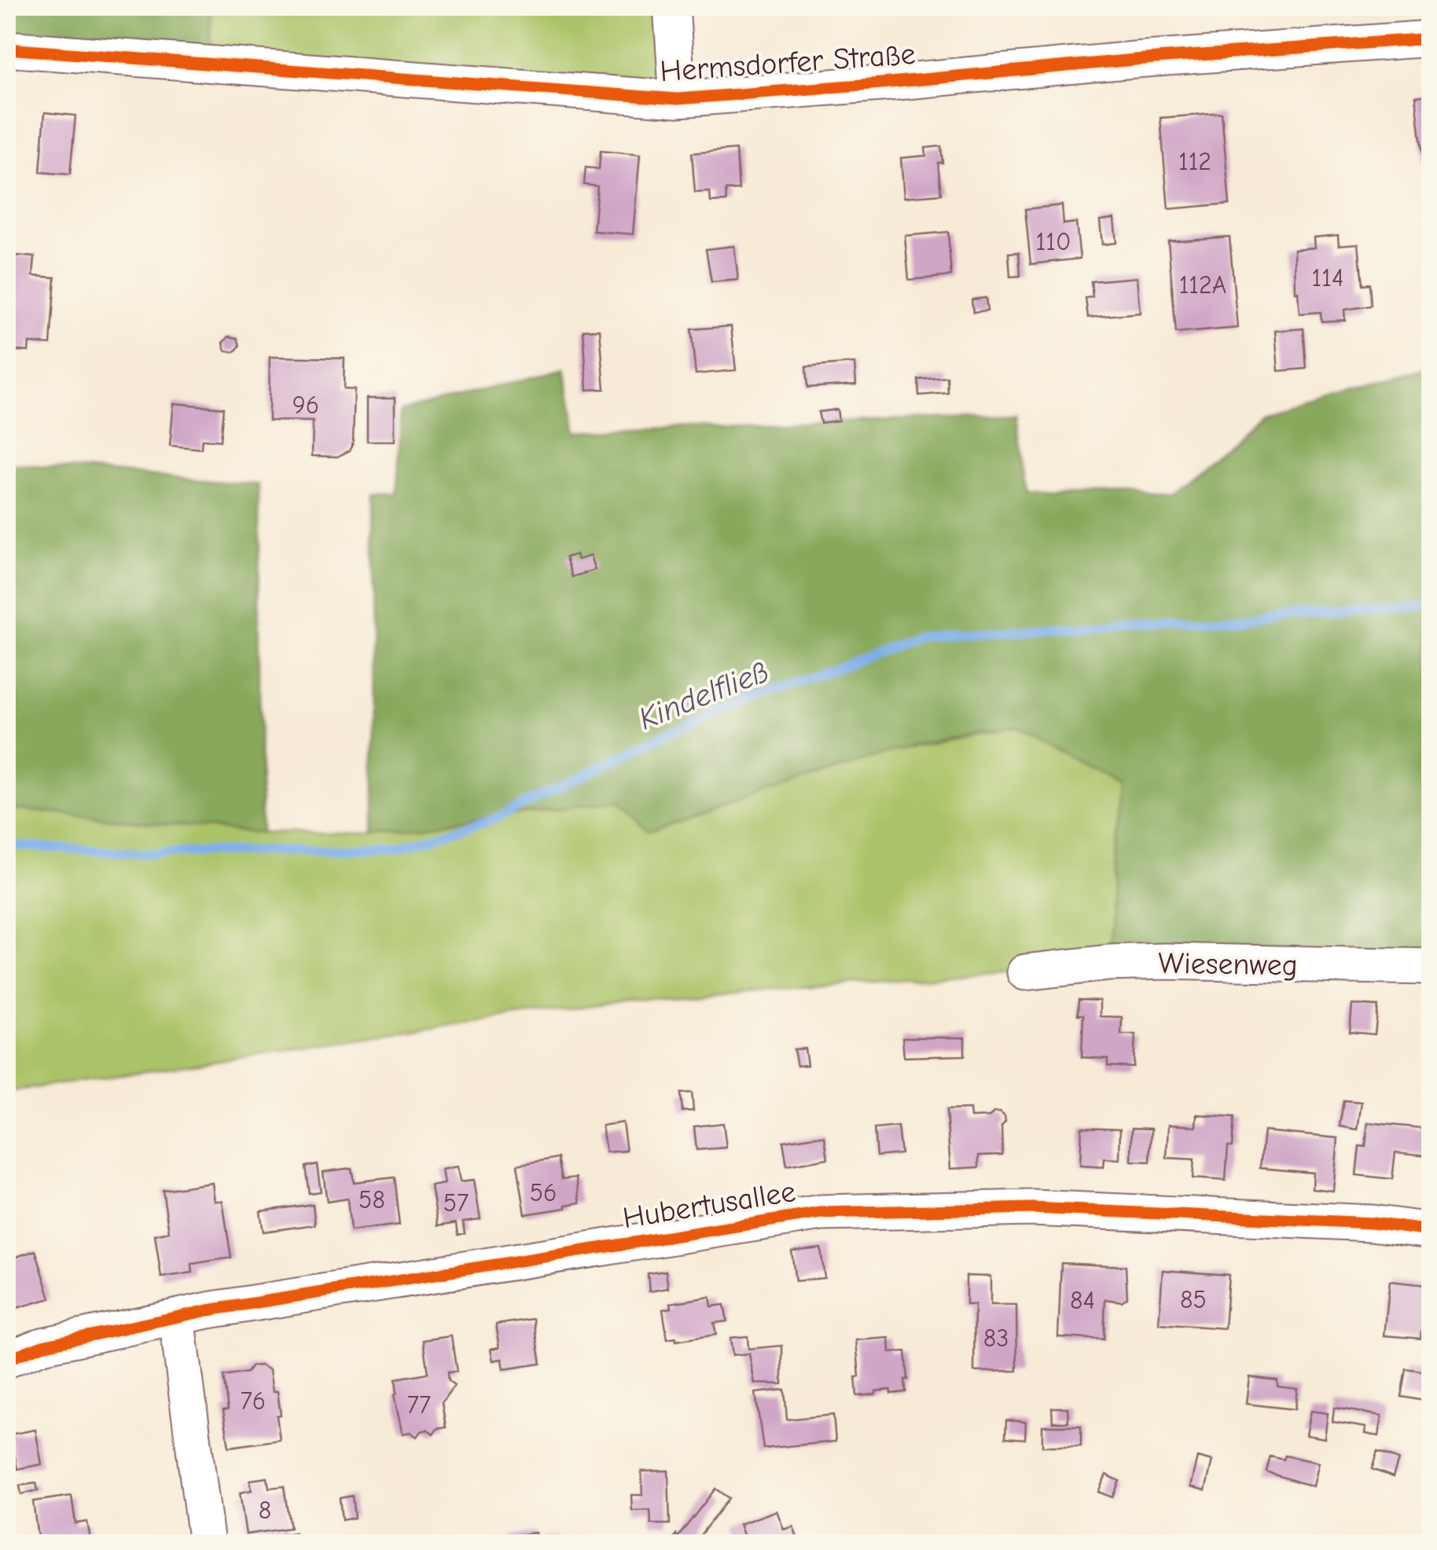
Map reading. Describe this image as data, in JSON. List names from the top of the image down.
{
  "streets": {
    "street": ["Hermsdorfer Straße", "Wiesenweg", "Hubertusallee"]
  },
  "water": ["Kindelfließ"],
  "house_numbers": [
    "112",
    "110",
    "114",
    "112A",
    "96",
    "56",
    "58",
    "57",
    "85",
    "84",
    "83",
    "76",
    "77",
    "8"
  ]
}
